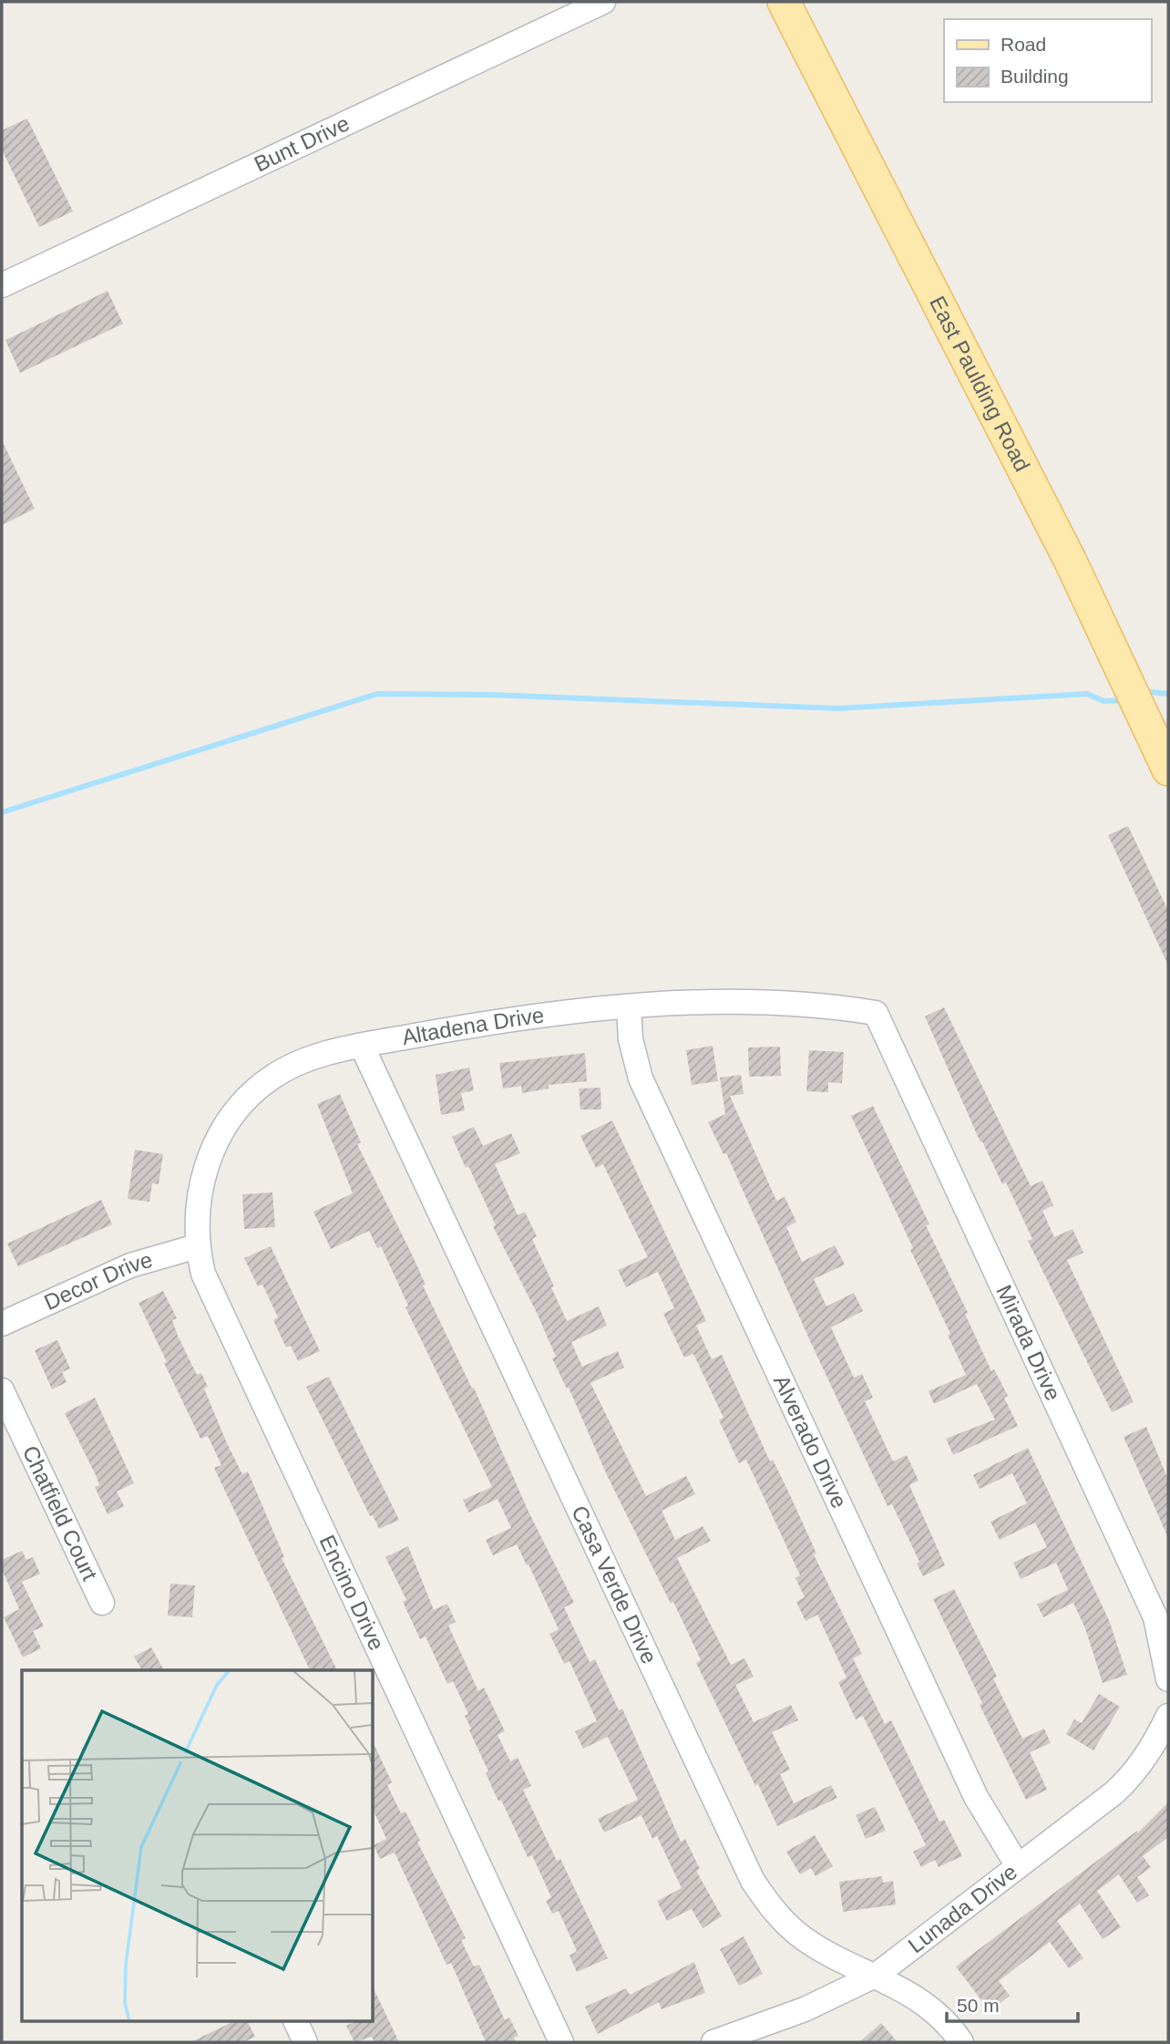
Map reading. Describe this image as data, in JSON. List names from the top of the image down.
{
  "streets": {
    "main road": ["East Paulding Road"],
    "street": [
      "Bunt Drive",
      "Altadena Drive",
      "Decor Drive",
      "Mirada Drive",
      "Alverado Drive",
      "Chatfield Court",
      "Casa Verde Drive",
      "Encino Drive",
      "Lunada Drive"
    ]
  },
  "crossings": [
    ["Altadena Drive", "Decor Drive"],
    ["Altadena Drive", "Mirada Drive"],
    ["Altadena Drive", "Alverado Drive"],
    ["Altadena Drive", "Casa Verde Drive"],
    ["Altadena Drive", "Encino Drive"],
    ["Decor Drive", "Encino Drive"],
    ["Alverado Drive", "Lunada Drive"],
    ["Casa Verde Drive", "Lunada Drive"]
  ],
  "legend": ["Road", "Building"],
  "scale_bar": "50 m"
}
